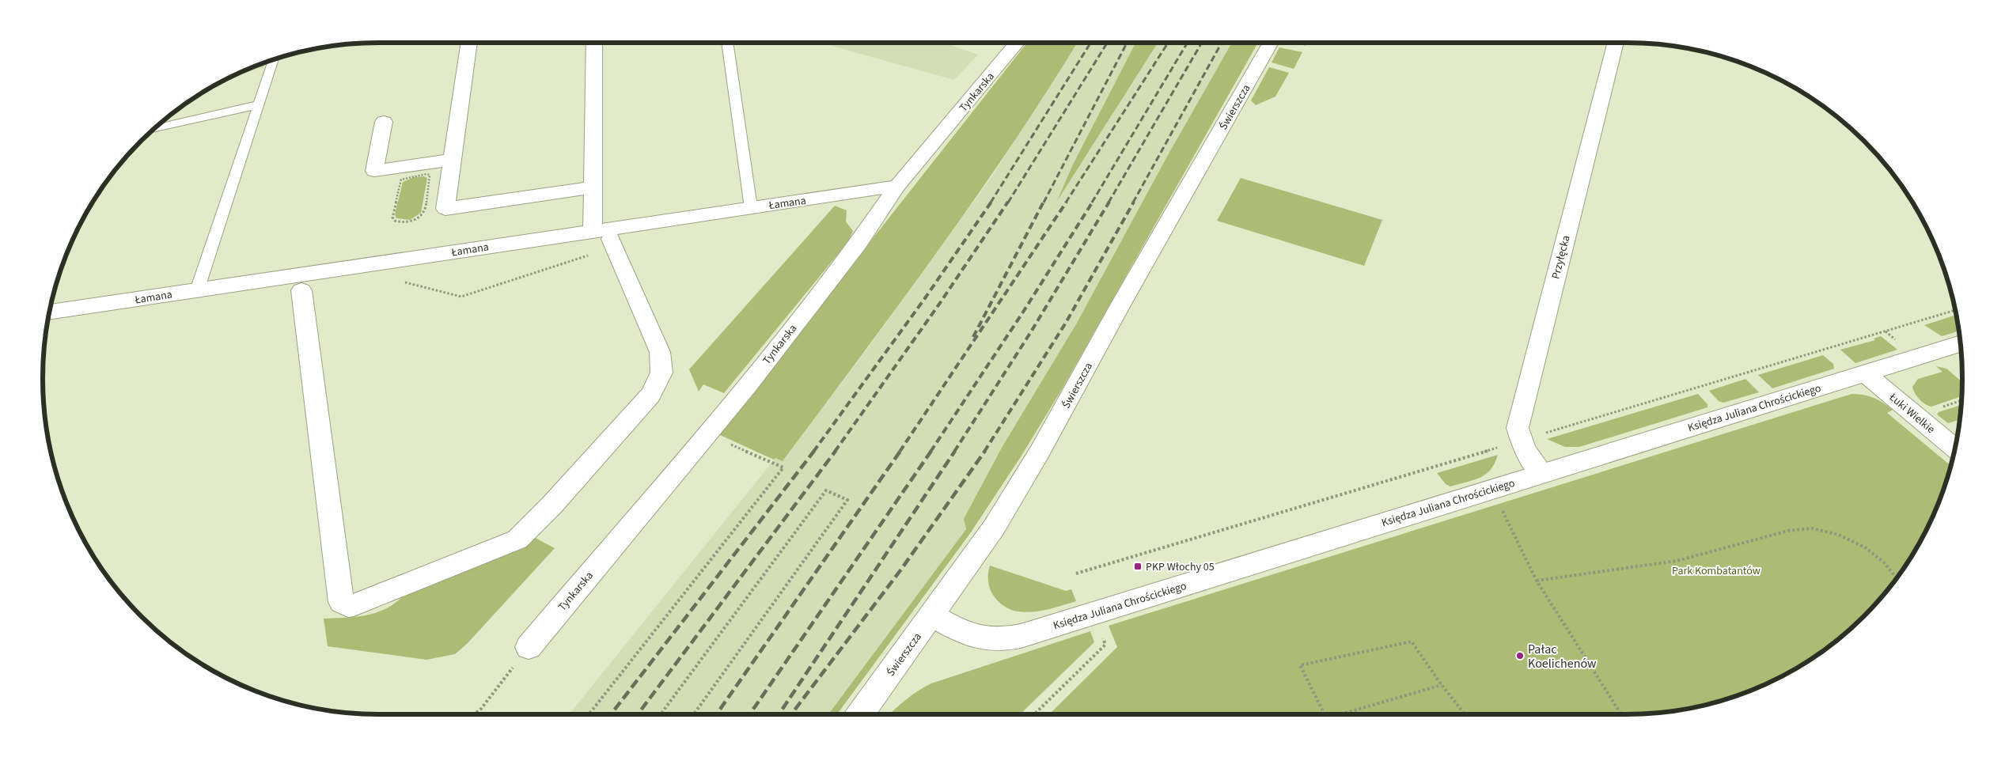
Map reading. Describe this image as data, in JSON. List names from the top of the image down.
{
  "streets": {
    "street": [
      "Tynkarska",
      "Świerszcza",
      "Łamana",
      "Przyłęcka",
      "Księdza Juliana Chrościckiego",
      "Łuki Wielkie"
    ]
  },
  "crossings": [
    ["Tynkarska", "Łamana"],
    ["Świerszcza", "Księdza Juliana Chrościckiego"],
    ["Przyłęcka", "Księdza Juliana Chrościckiego"],
    ["Księdza Juliana Chrościckiego", "Łuki Wielkie"]
  ],
  "parks": ["Park Kombatantów"],
  "places": {
    "transit": ["PKP Włochy 05"],
    "other": ["Pałac Koelichenów"]
  }
}
